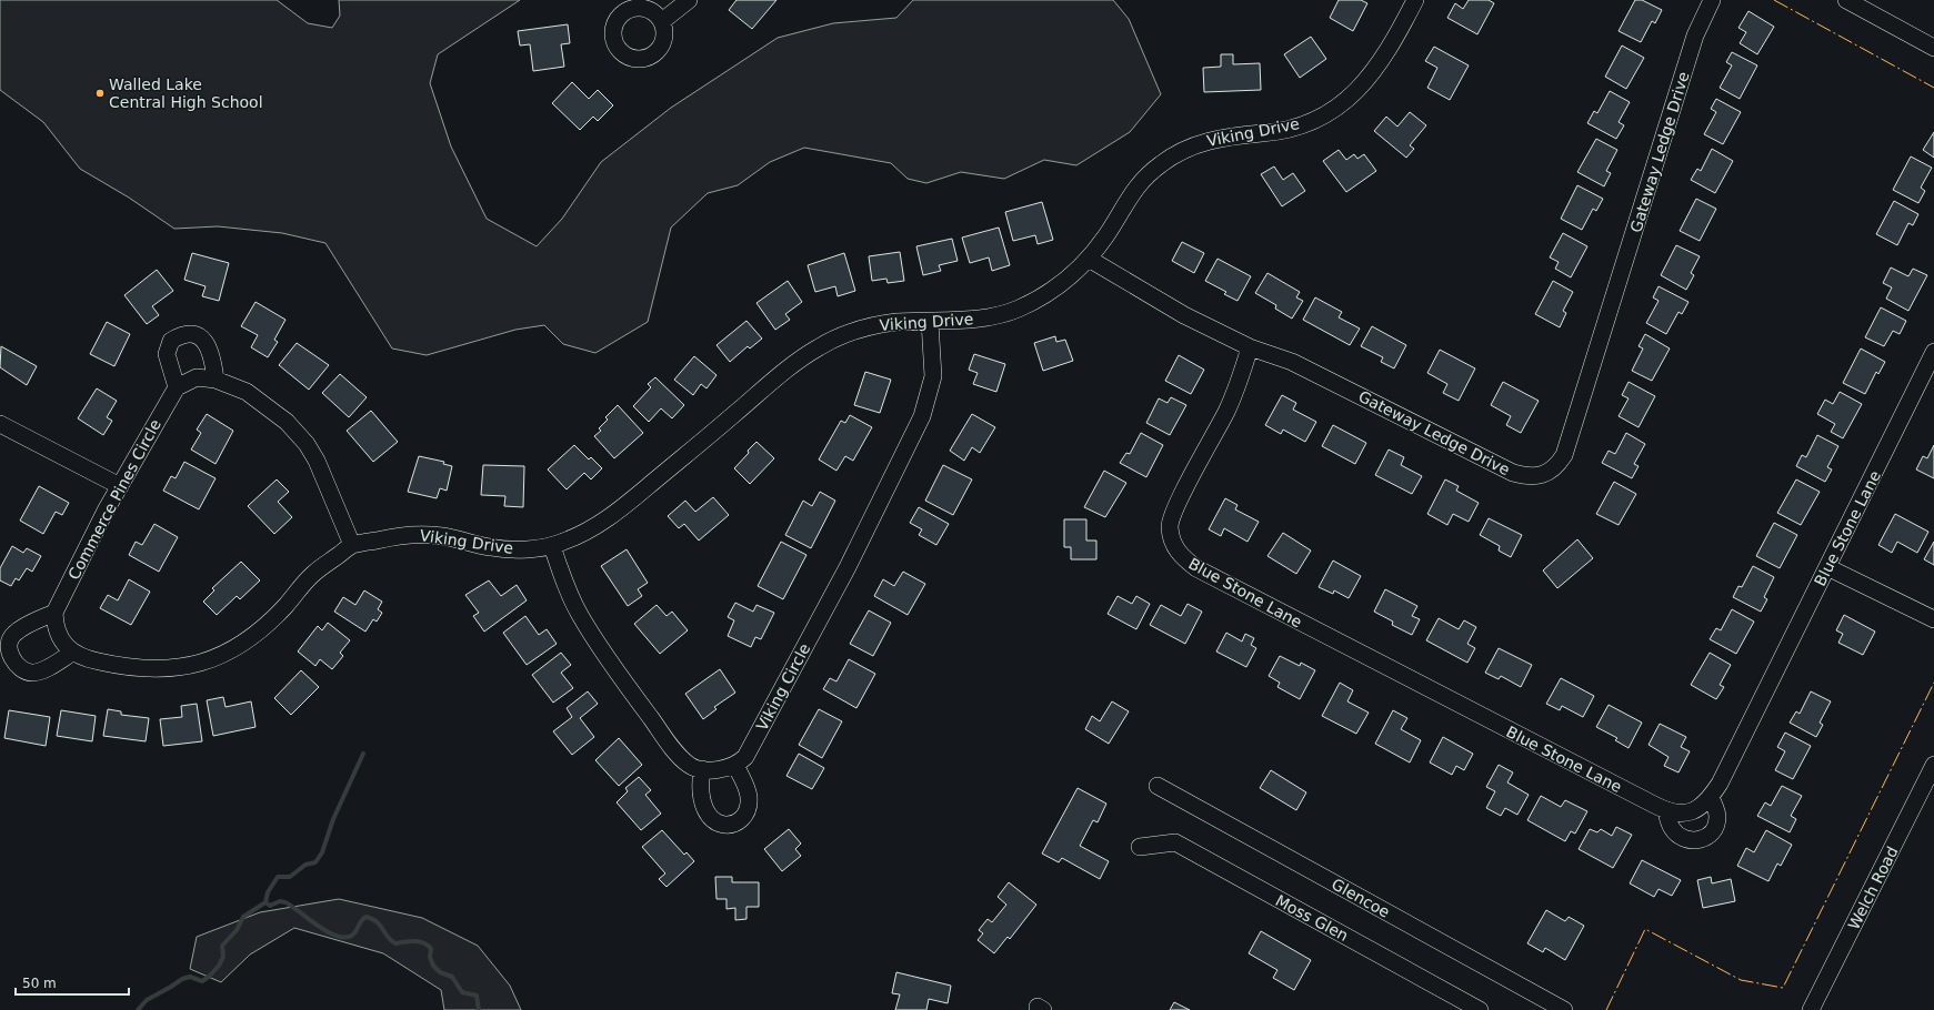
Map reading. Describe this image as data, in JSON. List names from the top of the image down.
{
  "streets": {
    "street": [
      "Viking Drive",
      "Gateway Ledge Drive",
      "Commerce Pines Circle",
      "Blue Stone Lane",
      "Viking Circle",
      "Welch Road",
      "Glencoe",
      "Moss Glen"
    ]
  },
  "crossings": [
    ["Viking Drive", "Gateway Ledge Drive"],
    ["Viking Drive", "Viking Circle"],
    ["Gateway Ledge Drive", "Blue Stone Lane"]
  ],
  "places": ["Walled Lake Central High School"],
  "scale_bar": "50 m"
}
